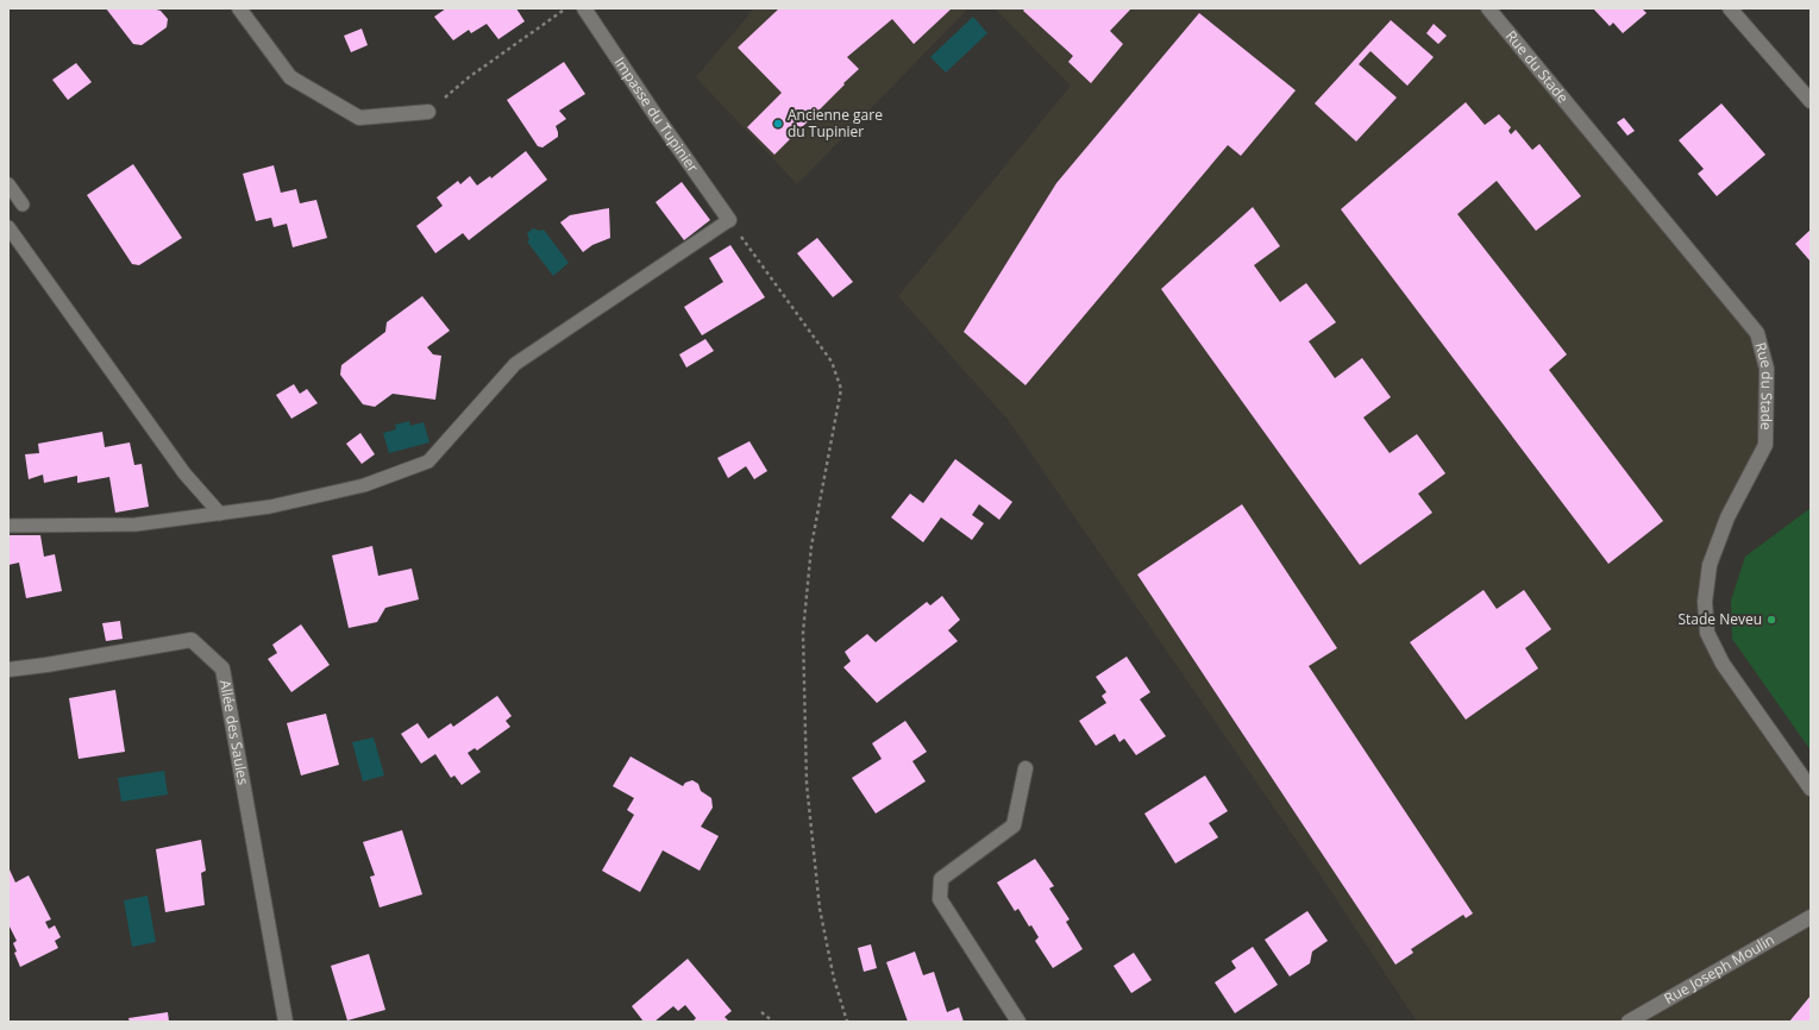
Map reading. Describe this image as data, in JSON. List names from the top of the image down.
{
  "streets": {
    "street": [
      "Rue du Stade",
      "Impasse du Tupinier",
      "Allée des Saules",
      "Rue Joseph Moulin"
    ]
  },
  "places": ["Ancienne gare du Tupinier", "Stade Neveu"]
}
